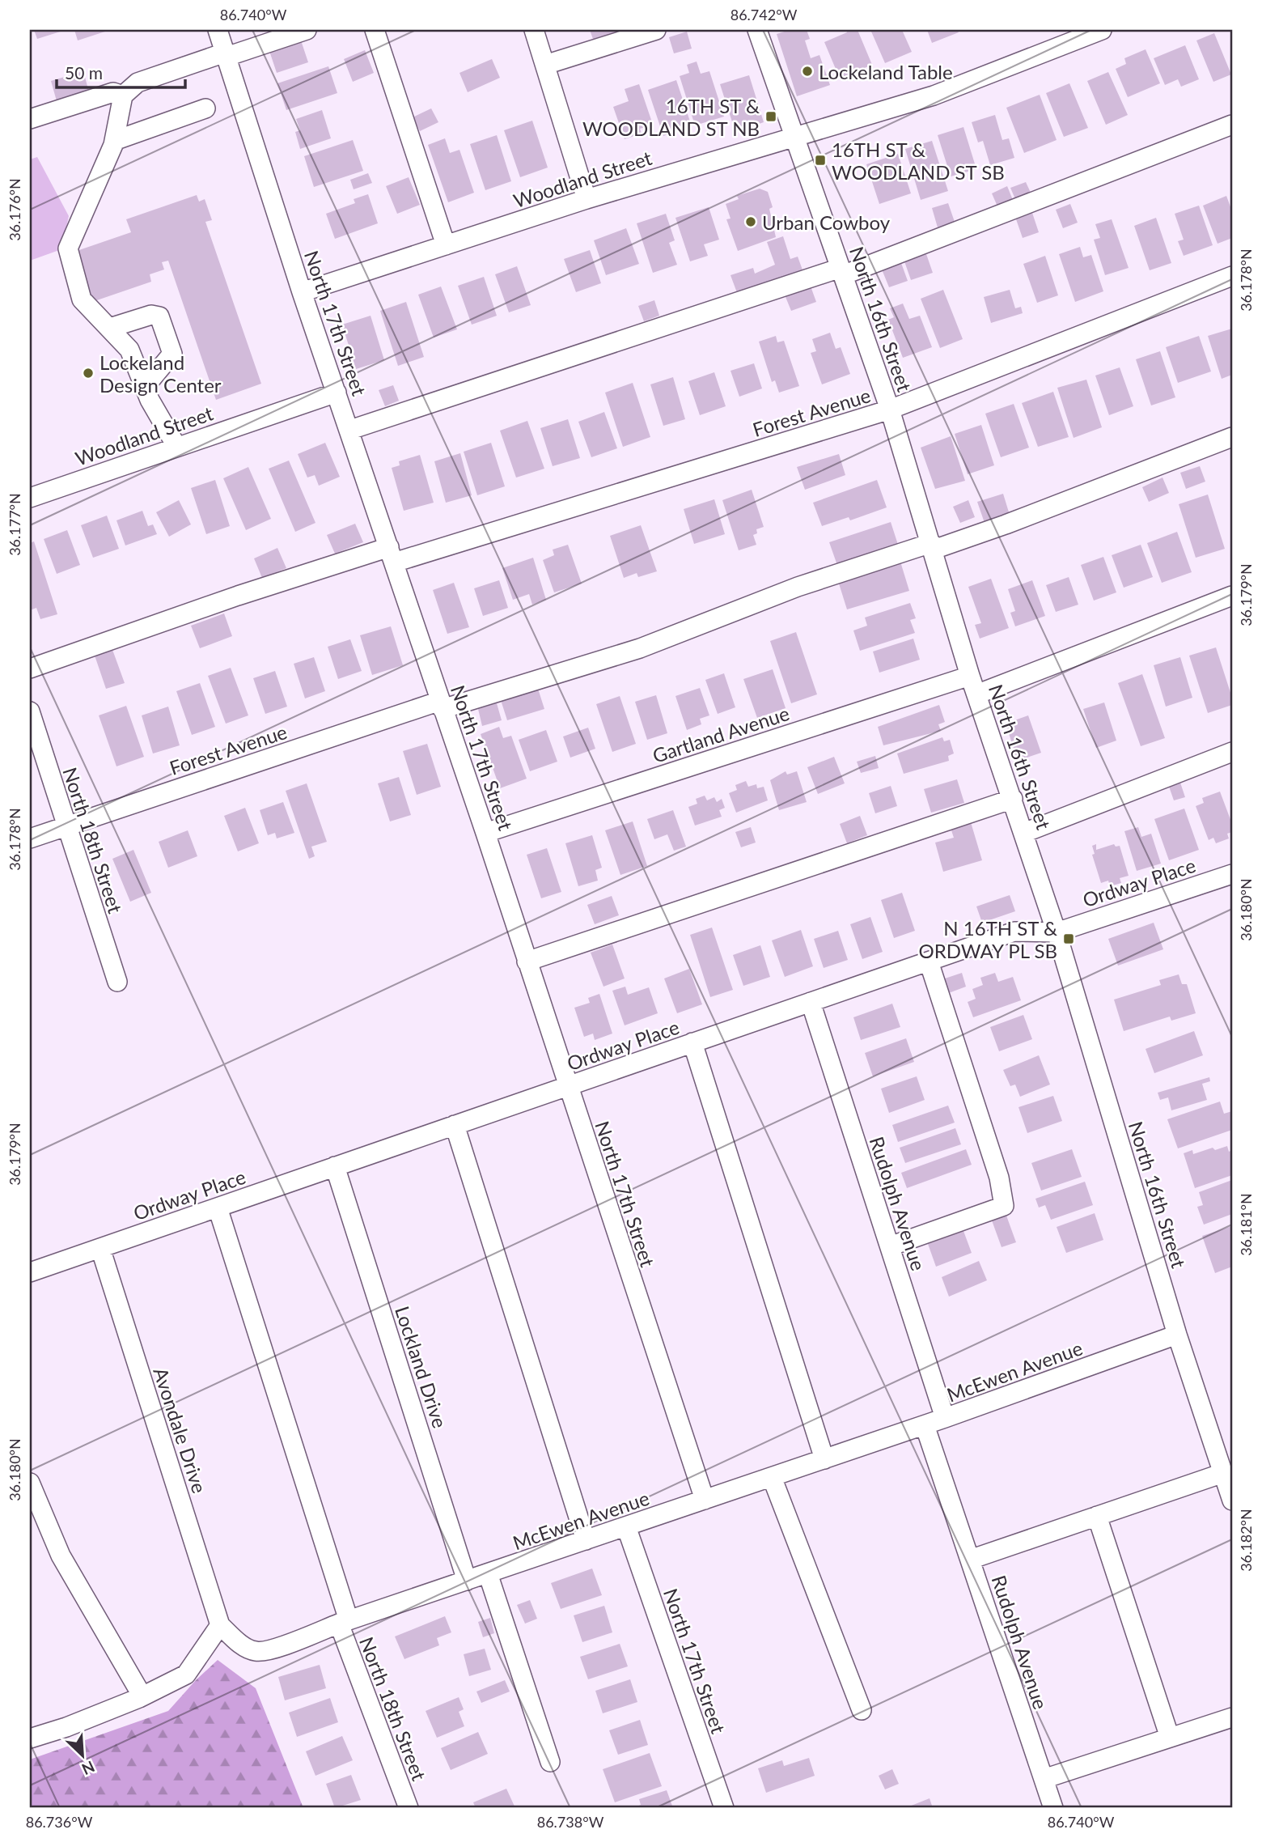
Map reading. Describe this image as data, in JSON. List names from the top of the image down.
{
  "streets": {
    "street": [
      "Woodland Street",
      "North 16th Street",
      "North 17th Street",
      "Forest Avenue",
      "Gartland Avenue",
      "North 18th Street",
      "Ordway Place",
      "Rudolph Avenue",
      "Lockland Drive",
      "McEwen Avenue",
      "Avondale Drive"
    ]
  },
  "crossings": [
    ["Woodland Street", "North 16th Street"],
    ["Woodland Street", "North 17th Street"],
    ["North 16th Street", "Forest Avenue"],
    ["North 16th Street", "Gartland Avenue"],
    ["North 16th Street", "Ordway Place"],
    ["North 16th Street", "McEwen Avenue"],
    ["North 17th Street", "Forest Avenue"],
    ["North 17th Street", "Gartland Avenue"],
    ["North 17th Street", "Ordway Place"],
    ["North 17th Street", "McEwen Avenue"],
    ["Forest Avenue", "North 18th Street"],
    ["North 18th Street", "Ordway Place"],
    ["North 18th Street", "McEwen Avenue"],
    ["Ordway Place", "Rudolph Avenue"],
    ["Ordway Place", "Lockland Drive"],
    ["Ordway Place", "Avondale Drive"],
    ["Rudolph Avenue", "McEwen Avenue"],
    ["Lockland Drive", "McEwen Avenue"],
    ["McEwen Avenue", "Avondale Drive"]
  ],
  "places": {
    "other": ["Lockeland Table", "Urban Cowboy", "Lockeland Design Center"],
    "transit": ["16TH ST & WOODLAND ST NB", "16TH ST & WOODLAND ST SB", "N 16TH ST & ORDWAY PL SB"]
  },
  "scale_bar": "50 m",
  "north": "bottom right",
  "coordinates": [
    "86.740°W",
    "86.742°W",
    "36.176°N",
    "36.178°N",
    "36.177°N",
    "36.179°N",
    "36.180°N",
    "36.181°N",
    "36.182°N",
    "86.736°W",
    "86.738°W"
  ]
}
